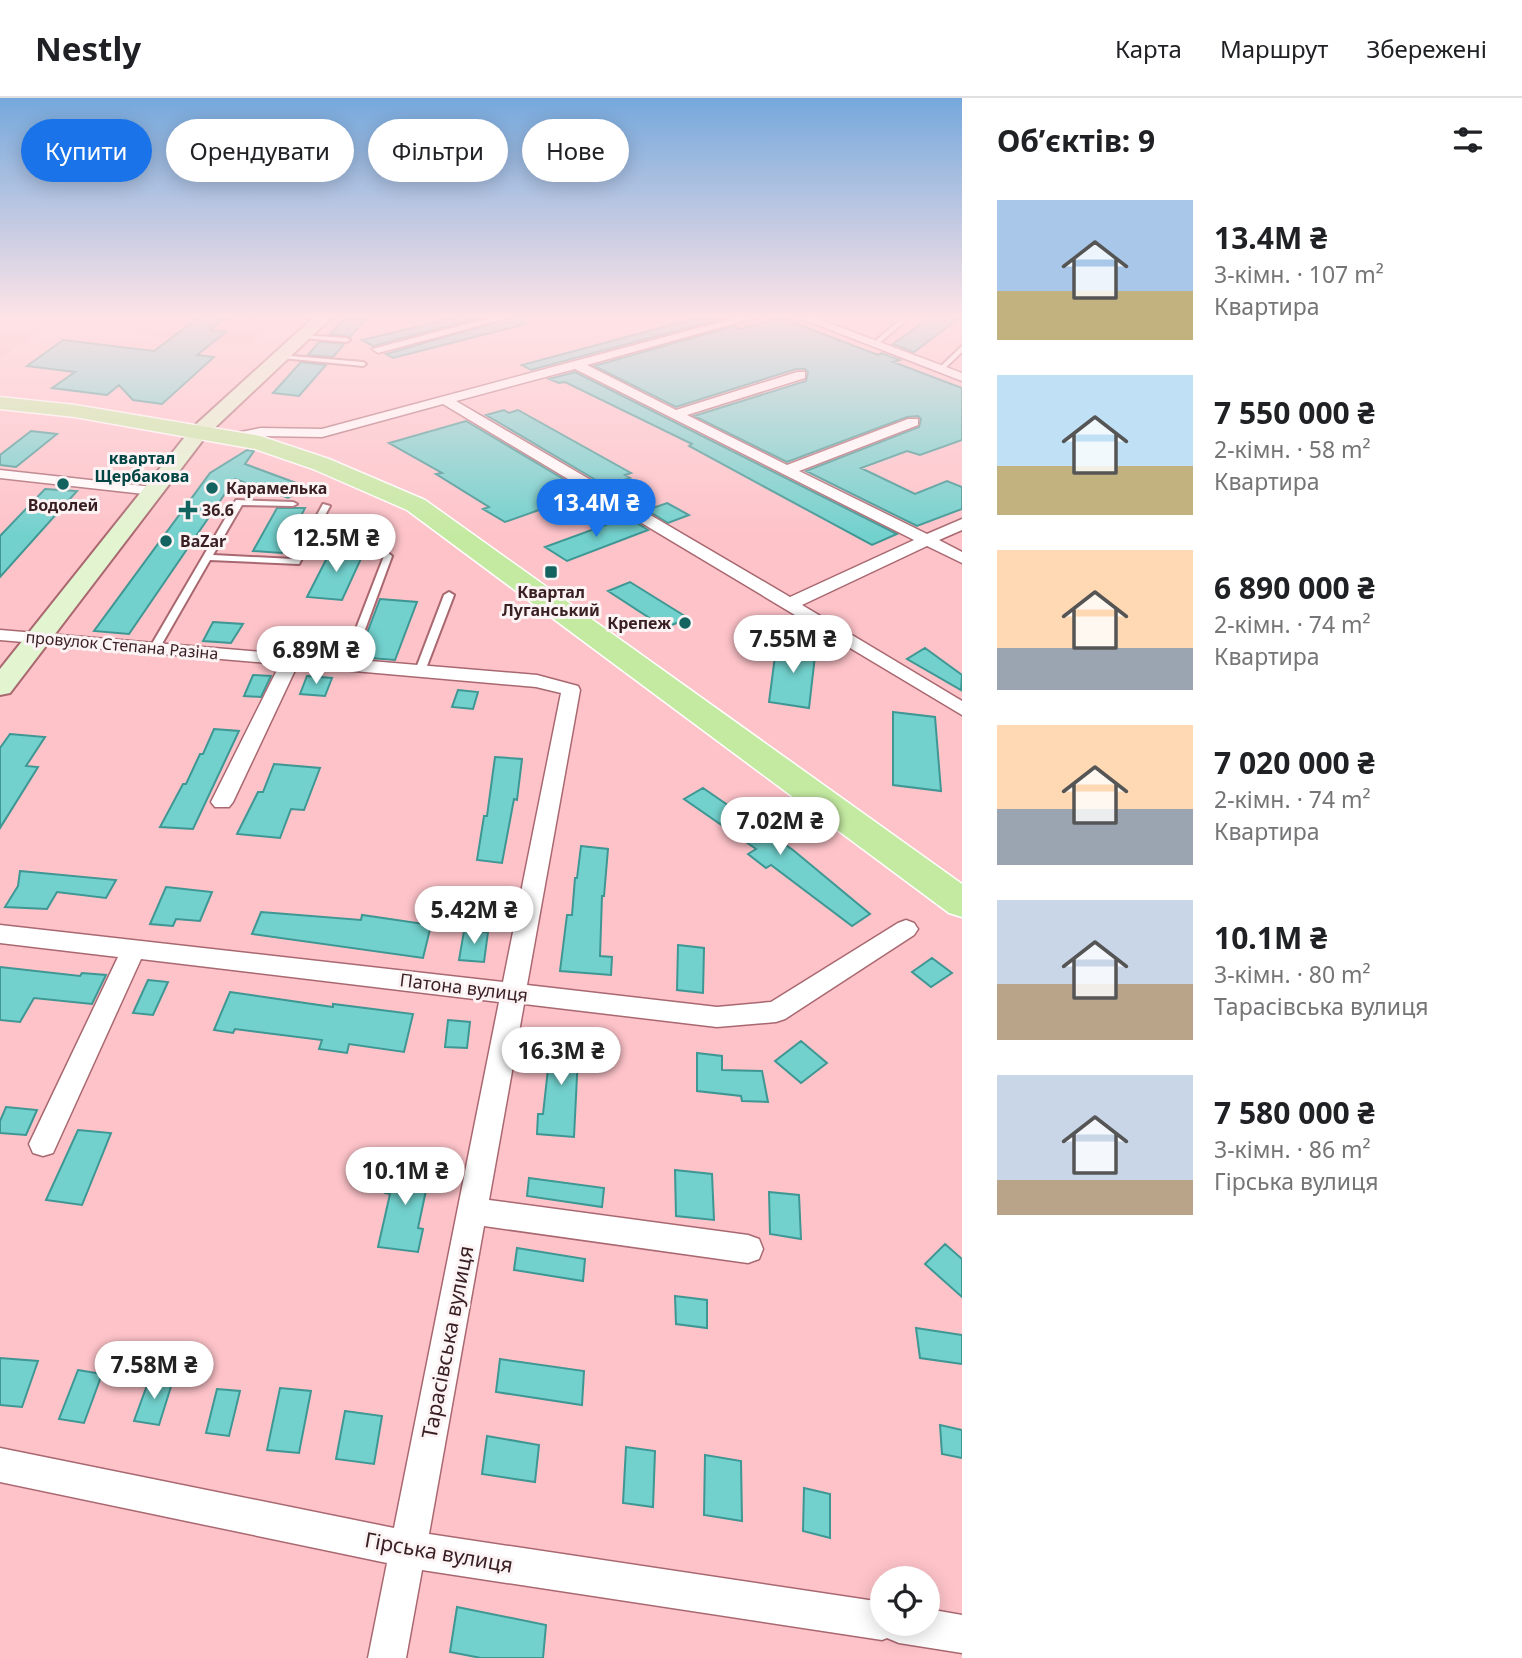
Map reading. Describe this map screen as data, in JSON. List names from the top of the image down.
{
  "streets": {
    "street": [
      "провулок Степана Разіна",
      "Патона вулиця",
      "Тарасівська вулиця",
      "Гірська вулиця"
    ]
  },
  "crossings": [
    ["провулок Степана Разіна", "Тарасівська вулиця"],
    ["Патона вулиця", "Тарасівська вулиця"],
    ["Тарасівська вулиця", "Гірська вулиця"]
  ],
  "districts": ["квартал Щербакова"],
  "places": {
    "other": [
      "Водолей",
      "Карамелька",
      "BaZar",
      "Крепеж"
    ],
    "health": ["36.6"],
    "transit": ["Квартал Луганський"]
  },
  "page": {
    "header": "Nestly",
    "nav": ["Карта", "Маршрут", "Збережені"],
    "heading": "Об’єктів: 9",
    "chip": [
      "Купити",
      "Орендувати",
      "Фільтри",
      "Нове"
    ],
    "list": [
      {
        "name": "13.4M ₴",
        "note": "3-кімн. · 107 m² · Квартира"
      },
      {
        "name": "7 550 000 ₴",
        "note": "2-кімн. · 58 m² · Квартира"
      },
      {
        "name": "6 890 000 ₴",
        "note": "2-кімн. · 74 m² · Квартира"
      },
      {
        "name": "7 020 000 ₴",
        "note": "2-кімн. · 74 m² · Квартира"
      },
      {
        "name": "10.1M ₴",
        "note": "3-кімн. · 80 m² · Тарасівська вулиця"
      },
      {
        "name": "7 580 000 ₴",
        "note": "3-кімн. · 86 m² · Гірська вулиця"
      }
    ],
    "price": [
      "13.4M ₴",
      "12.5M ₴",
      "7.55M ₴",
      "6.89M ₴",
      "7.02M ₴",
      "5.42M ₴",
      "16.3M ₴",
      "10.1M ₴",
      "7.58M ₴"
    ]
  }
}
